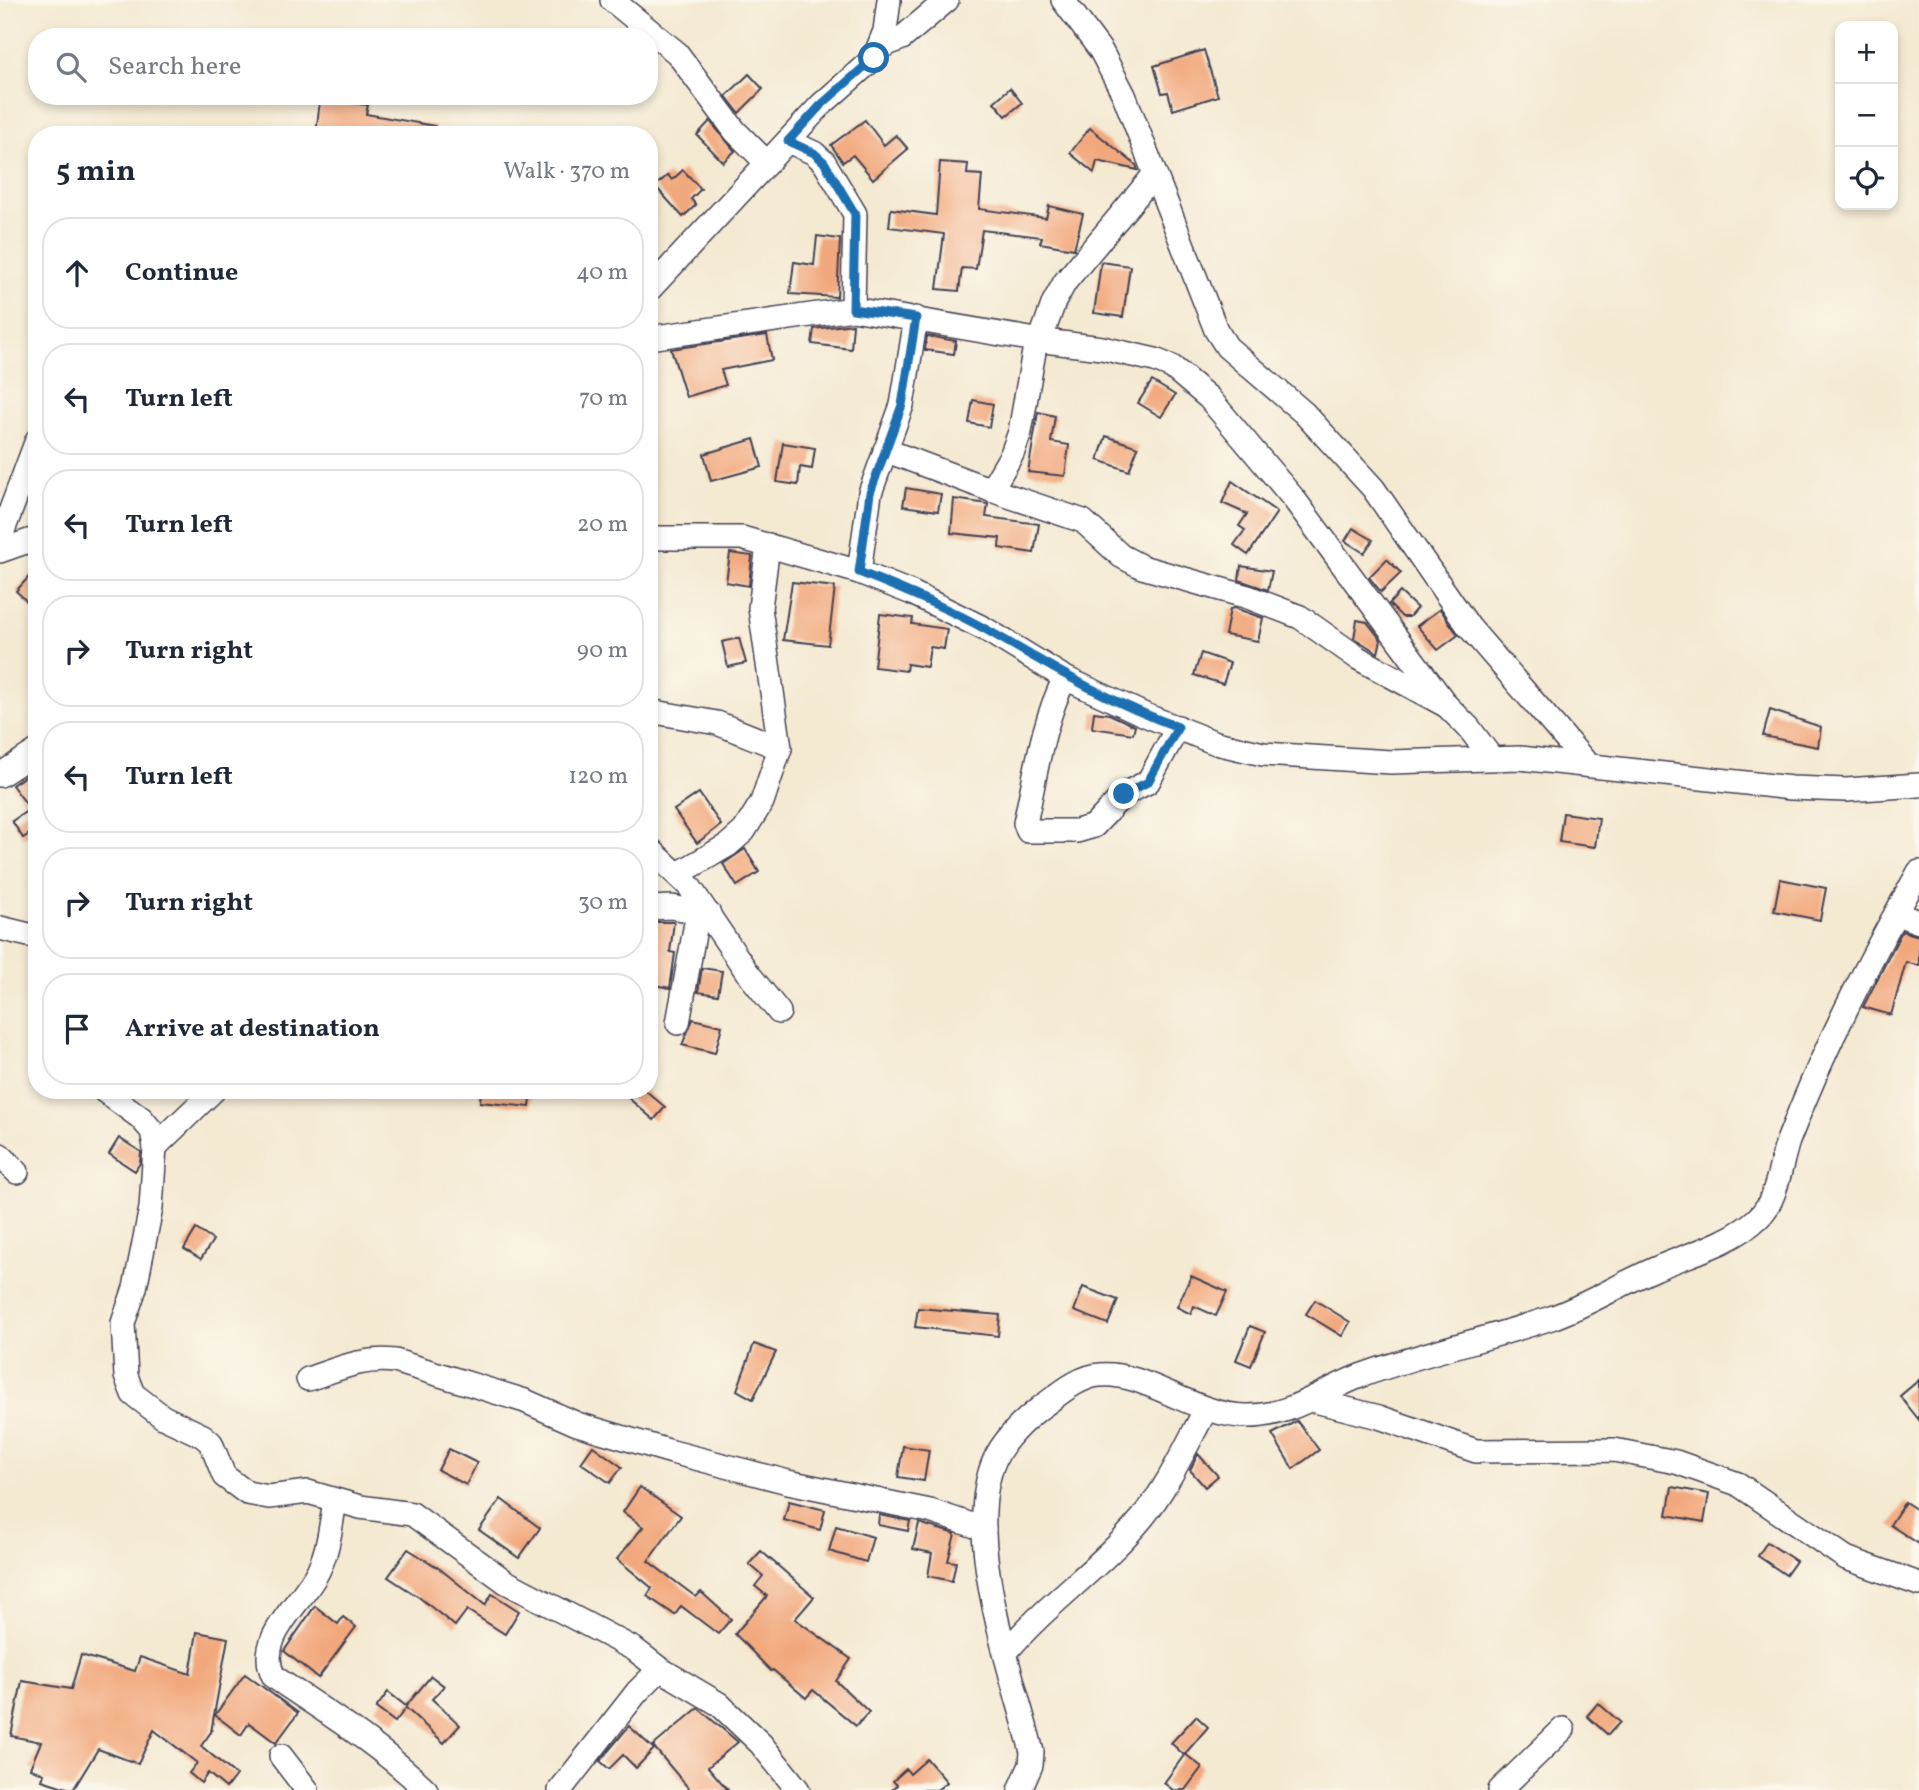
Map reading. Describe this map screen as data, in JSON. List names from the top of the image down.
{
  "page": {
    "map_buttons": ["+", "−"],
    "search": "Search here",
    "heading": ["5 min", "Walk · 370 m"],
    "list": [
      ["Continue", "40 m"],
      ["Turn left", "70 m"],
      ["Turn left", "20 m"],
      ["Turn right", "90 m"],
      ["Turn left", "120 m"],
      ["Turn right", "30 m"],
      "Arrive at destination"
    ]
  }
}
